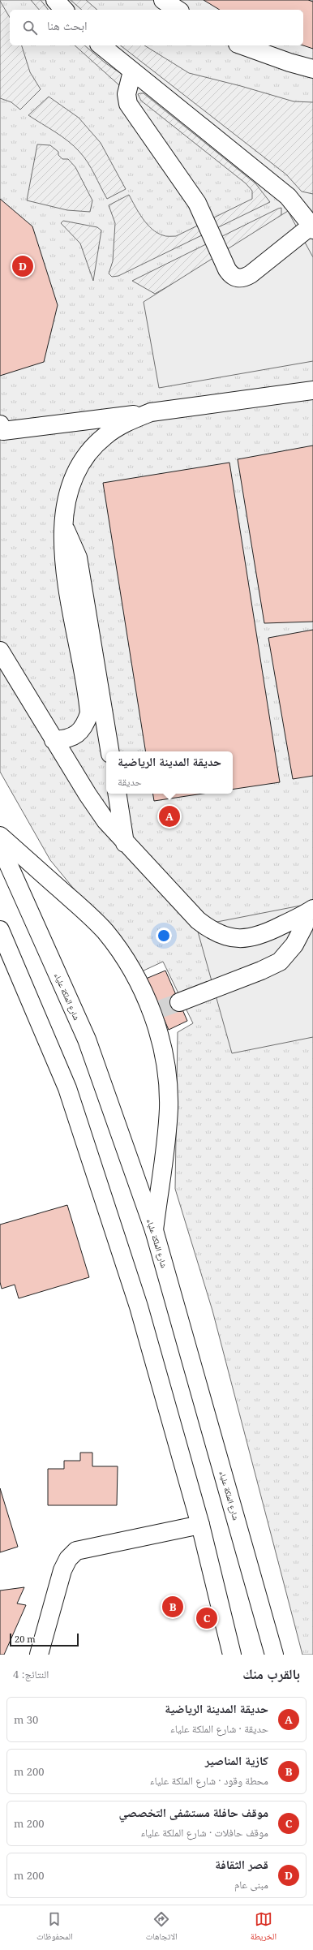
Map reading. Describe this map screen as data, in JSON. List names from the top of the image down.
{
  "streets": {
    "main road": ["شارع الملكة علياء"]
  },
  "scale_bar": "20 m",
  "page": {
    "search": "ابحث هنا",
    "pins": [
      "D",
      "A",
      "B",
      "C"
    ],
    "popup": ["حديقة المدينة الرياضية", "حديقة"],
    "scale": "20 m",
    "heading": ["بالقرب منك", "النتائج: 4"],
    "list": [
      {
        "mark": "A",
        "name": "حديقة المدينة الرياضية",
        "note": "حديقة · شارع الملكة علياء",
        "value": "30 m"
      },
      {
        "mark": "B",
        "name": "كازية المناصير",
        "note": "محطة وقود · شارع الملكة علياء",
        "value": "200 m"
      },
      {
        "mark": "C",
        "name": "موقف حافلة مستشفى التخصصي",
        "note": "موقف حافلات · شارع الملكة علياء",
        "value": "200 m"
      },
      {
        "mark": "D",
        "name": "قصر الثقافة",
        "note": "مبنى عام",
        "value": "200 m"
      }
    ],
    "nav": ["الخريطة", "الاتجاهات", "المحفوظات"]
  }
}
